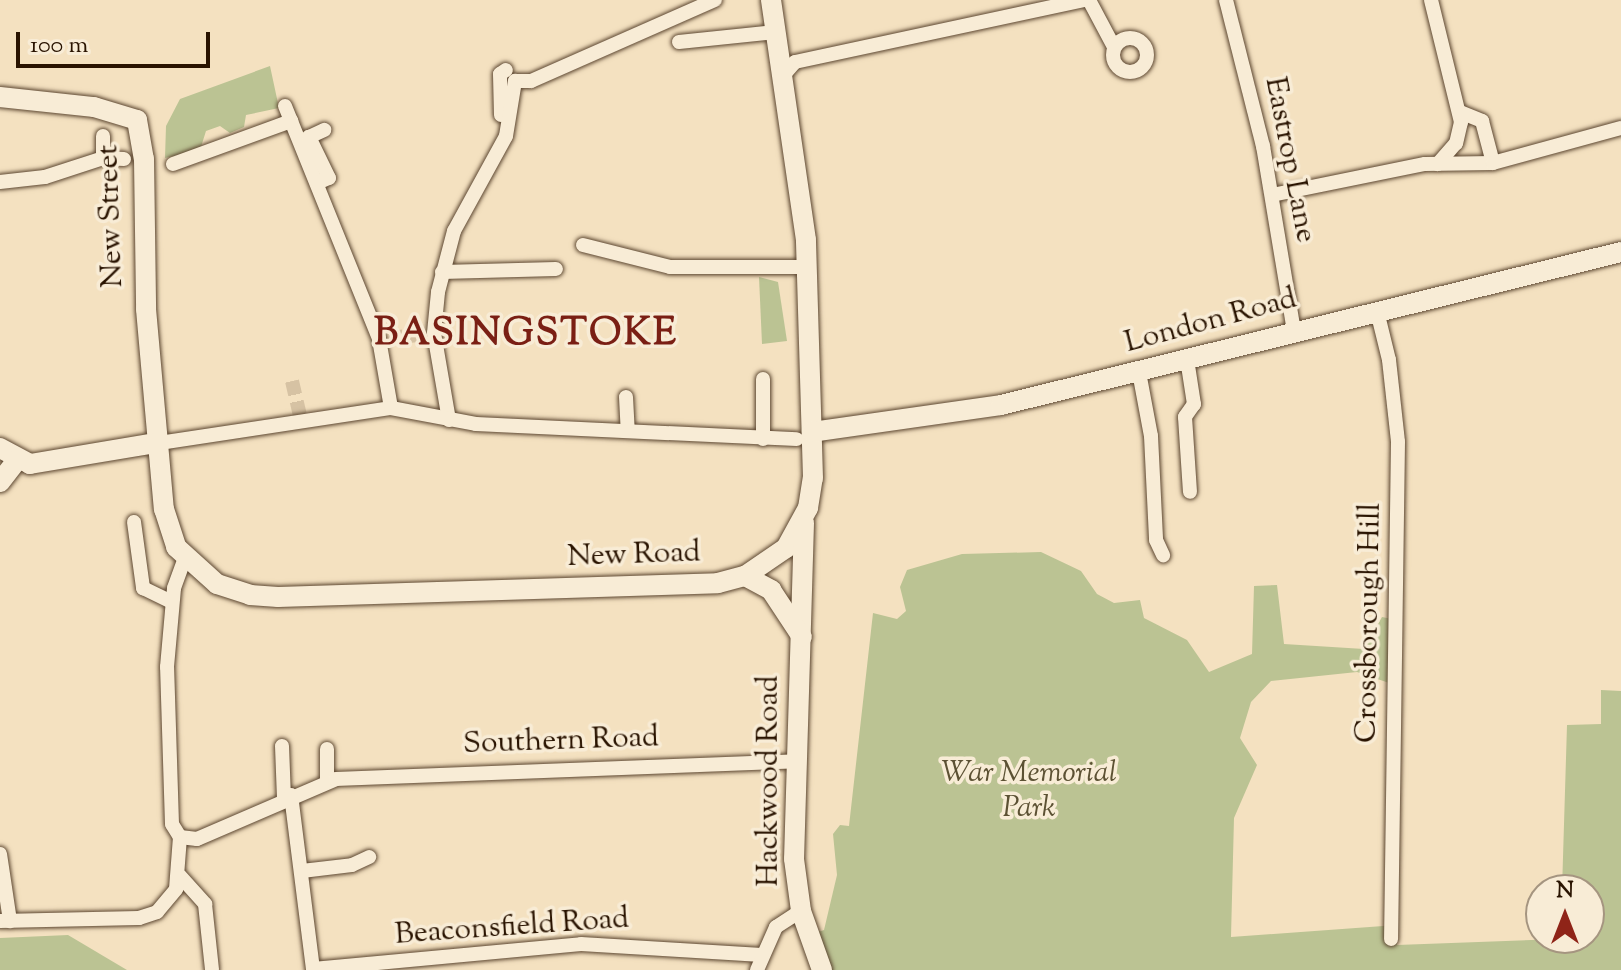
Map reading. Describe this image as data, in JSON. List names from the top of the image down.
{
  "streets": {
    "street": [
      "Eastrop Lane",
      "New Street",
      "London Road",
      "New Road",
      "Crossborough Hill",
      "Southern Road",
      "Hackwood Road",
      "Beaconsfield Road"
    ]
  },
  "crossings": [
    ["Eastrop Lane", "London Road"],
    ["New Street", "New Road"],
    ["London Road", "New Road"],
    ["London Road", "Crossborough Hill"],
    ["New Road", "Hackwood Road"],
    ["Southern Road", "Hackwood Road"]
  ],
  "districts": ["BASINGSTOKE"],
  "parks": ["War Memorial Park"],
  "scale_bar": "100 m",
  "north": "top"
}
